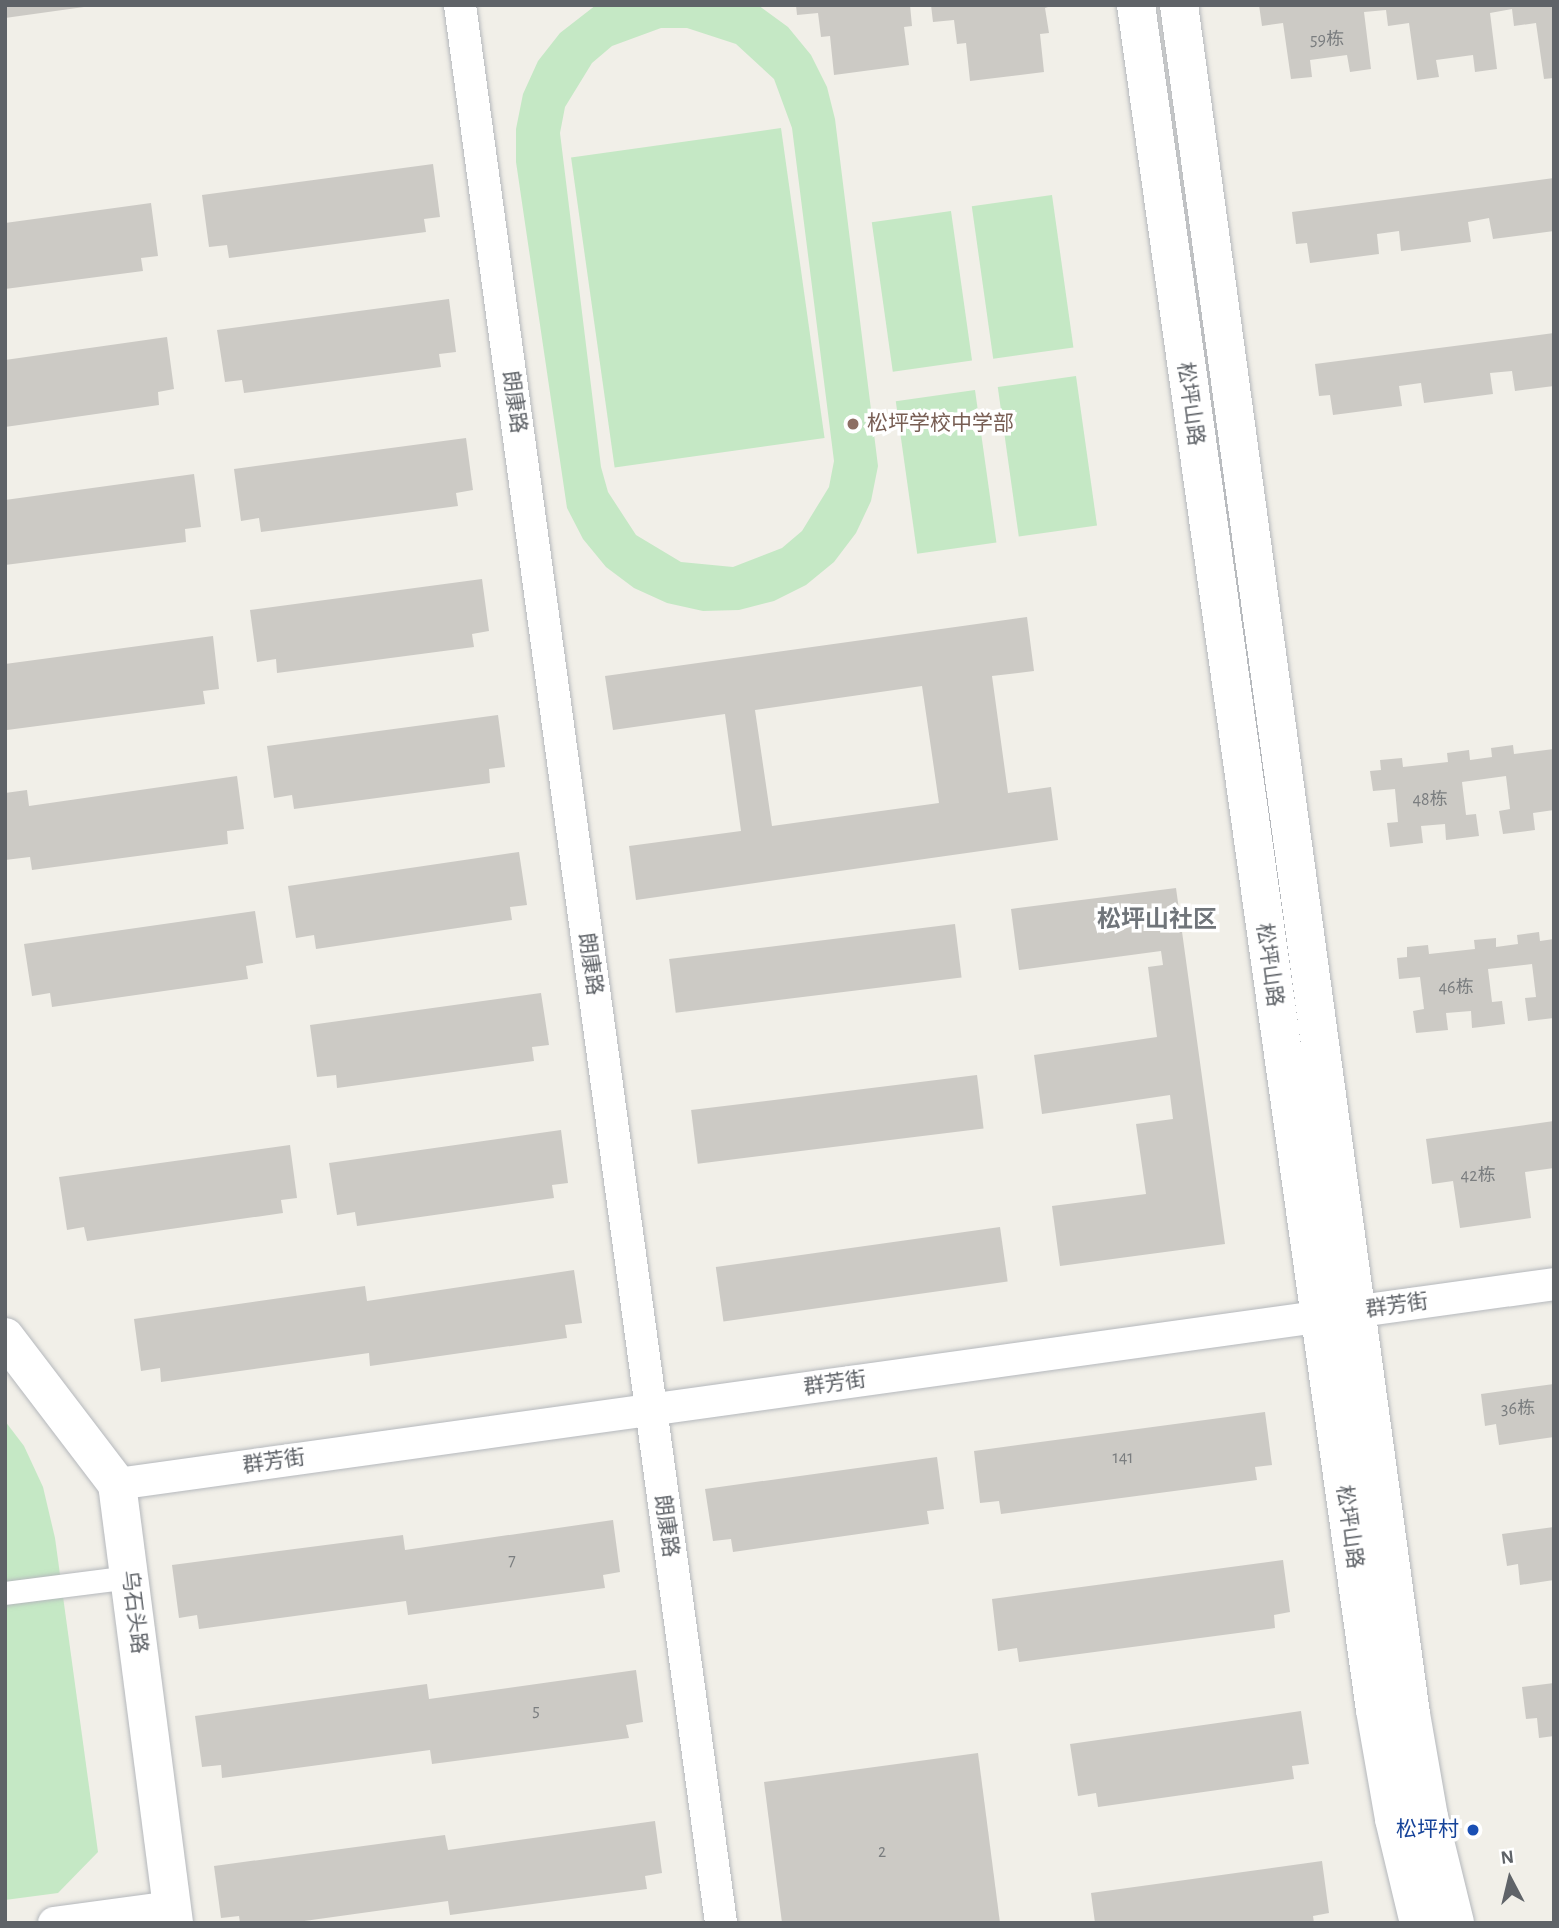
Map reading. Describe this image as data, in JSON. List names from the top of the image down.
{
  "streets": {
    "street": [
      "朗康路",
      "松坪山路",
      "群芳街",
      "乌石头路"
    ]
  },
  "crossings": [
    ["朗康路", "群芳街"],
    ["松坪山路", "群芳街"],
    ["群芳街", "乌石头路"]
  ],
  "districts": ["松坪山社区"],
  "places": ["松坪学校中学部", "松坪村"],
  "house_numbers": [
    "59栋",
    "48栋",
    "46栋",
    "42栋",
    "36栋",
    "141",
    "7",
    "5",
    "2"
  ],
  "north": "top"
}
